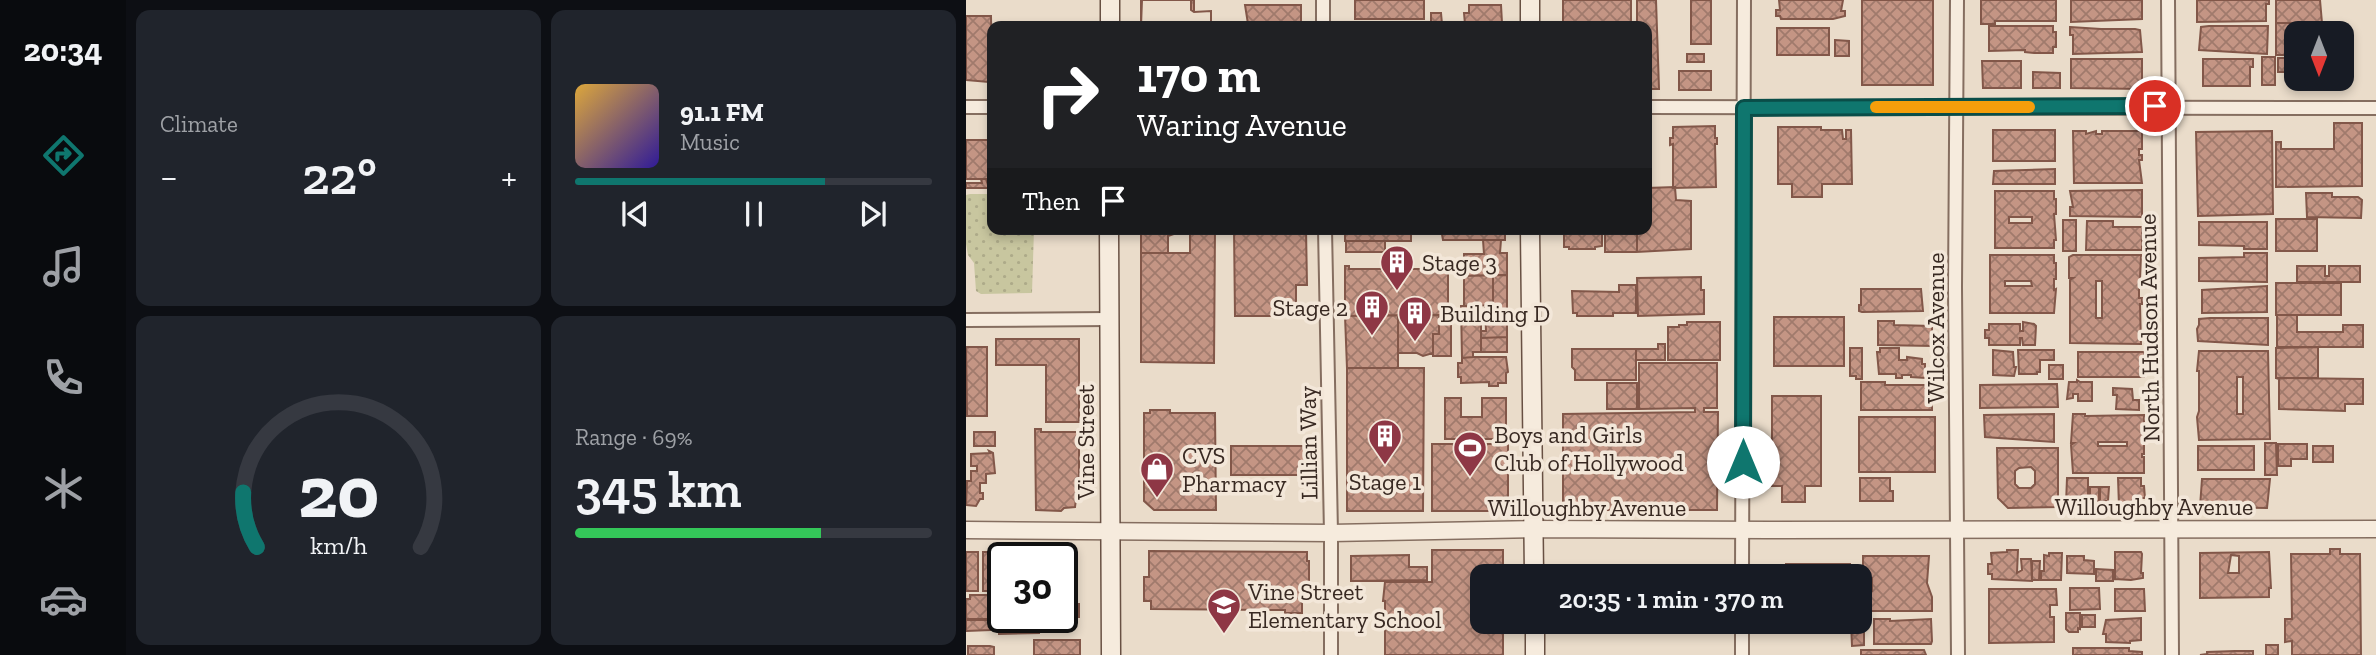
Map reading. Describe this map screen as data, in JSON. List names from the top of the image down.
{
  "streets": {
    "main road": ["Vine Street"],
    "street": [
      "Wilcox Avenue",
      "North Hudson Avenue",
      "Lillian Way",
      "Willoughby Avenue"
    ]
  },
  "crossings": [
    ["Wilcox Avenue", "Willoughby Avenue"],
    ["North Hudson Avenue", "Willoughby Avenue"],
    ["Vine Street", "Willoughby Avenue"],
    ["Lillian Way", "Willoughby Avenue"]
  ],
  "places": {
    "building": [
      "Stage 3",
      "Stage 2",
      "Building D",
      "Stage 1"
    ],
    "sports": ["Boys and Girls Club of Hollywood"],
    "shop": ["CVS Pharmacy"],
    "school or university": ["Vine Street Elementary School"]
  },
  "north": "bottom",
  "page": {
    "tabs": "20:34",
    "tile": [
      "Climate",
      ["Range · 69%", "345 km"]
    ],
    "turn": ["170 m", "Waring Avenue"],
    "song": ["91.1 FM", "Music"],
    "heat": ["−", "22°", "+"],
    "then": "Then",
    "limit": "30",
    "trip": "20:35 · 1 min · 370 m",
    "gauge": ["20", "km/h"]
  }
}
